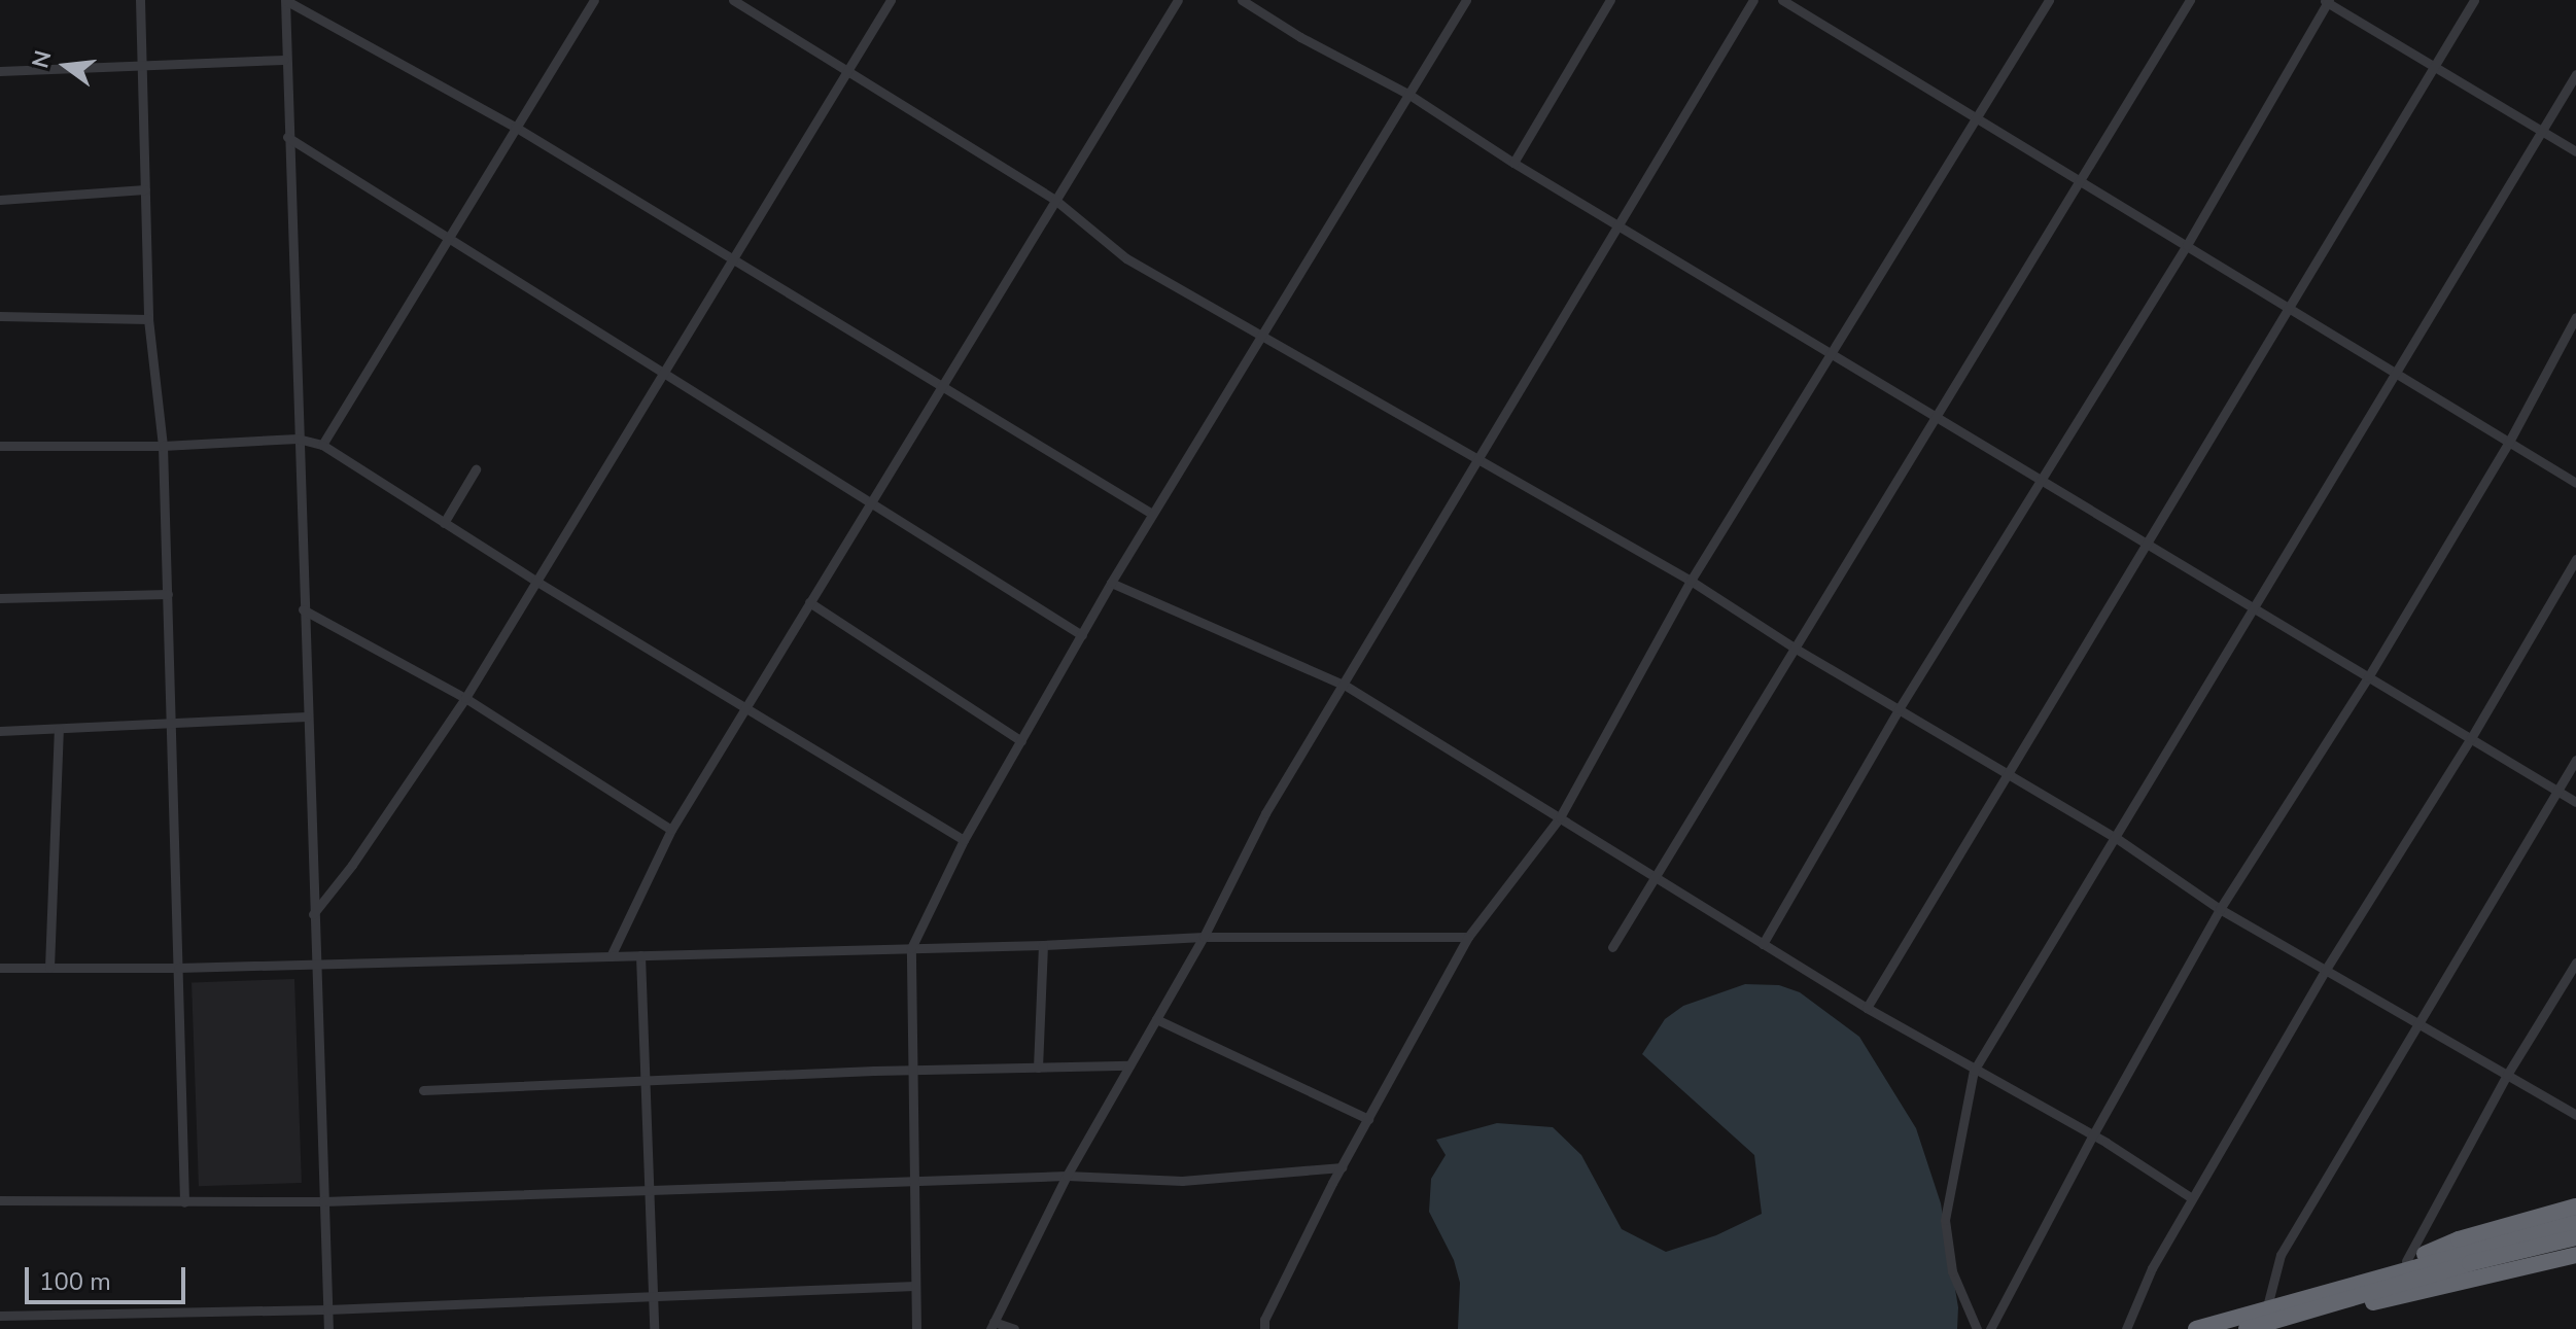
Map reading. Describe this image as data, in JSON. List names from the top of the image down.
{
  "scale_bar": "100 m",
  "north": "left"
}
